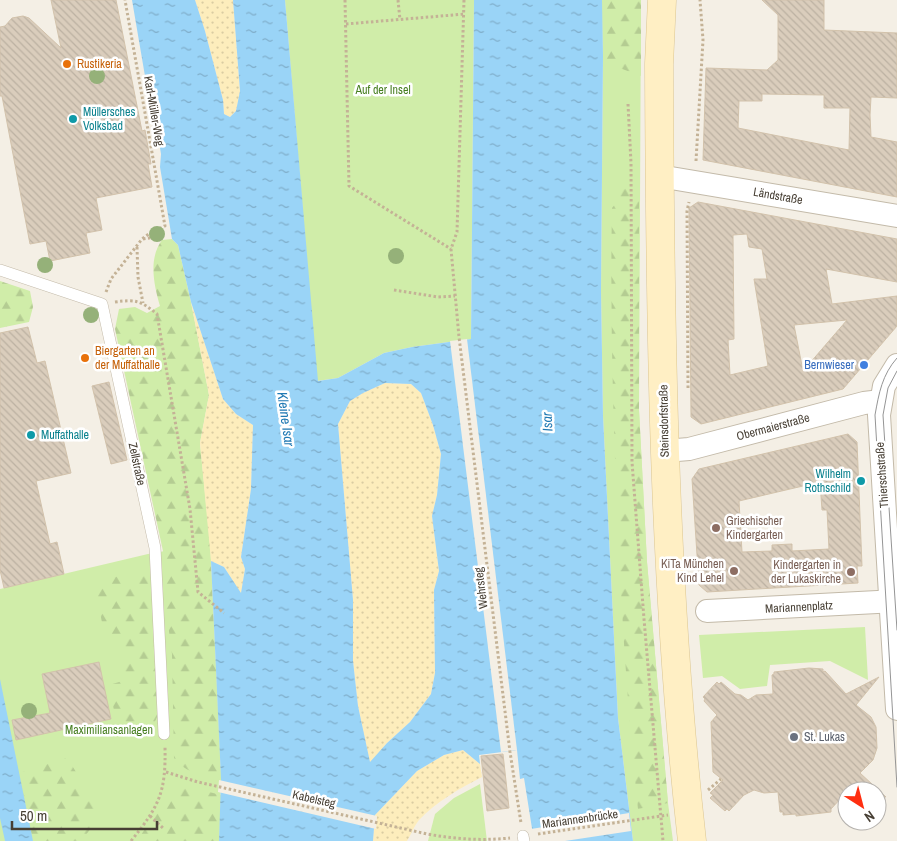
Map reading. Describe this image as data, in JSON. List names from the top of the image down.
{
  "streets": {
    "main road": ["Steinsdorfstraße"],
    "street": [
      "Ländstraße",
      "Obermaierstraße",
      "Thierschstraße",
      "Mariannenplatz"
    ],
    "lane": ["Zellstraße"],
    "path": [
      "Karl-Müller-Weg",
      "Wehrsteg",
      "Kabelsteg",
      "Mariannenbrücke"
    ]
  },
  "crossings": [
    ["Karl-Müller-Weg", "Zellstraße"],
    ["Ländstraße", "Steinsdorfstraße"],
    ["Steinsdorfstraße", "Obermaierstraße"],
    ["Obermaierstraße", "Thierschstraße"],
    ["Thierschstraße", "Mariannenplatz"],
    ["Wehrsteg", "Mariannenbrücke"],
    ["Kabelsteg", "Mariannenbrücke"]
  ],
  "water": ["Kleine Isar", "Isar"],
  "parks": ["Auf der Insel", "Maximiliansanlagen"],
  "places": [
    "Rustikeria",
    "Müllersches Volksbad",
    "Biergarten an der Muffathalle",
    "Bernwieser",
    "Muffathalle",
    "Wilhelm Rothschild",
    "Griechischer Kindergarten",
    "KiTa München Kind Lehel",
    "Kindergarten in der Lukaskirche",
    "St. Lukas"
  ],
  "scale_bar": "50 m",
  "north": "bottom right"
}
